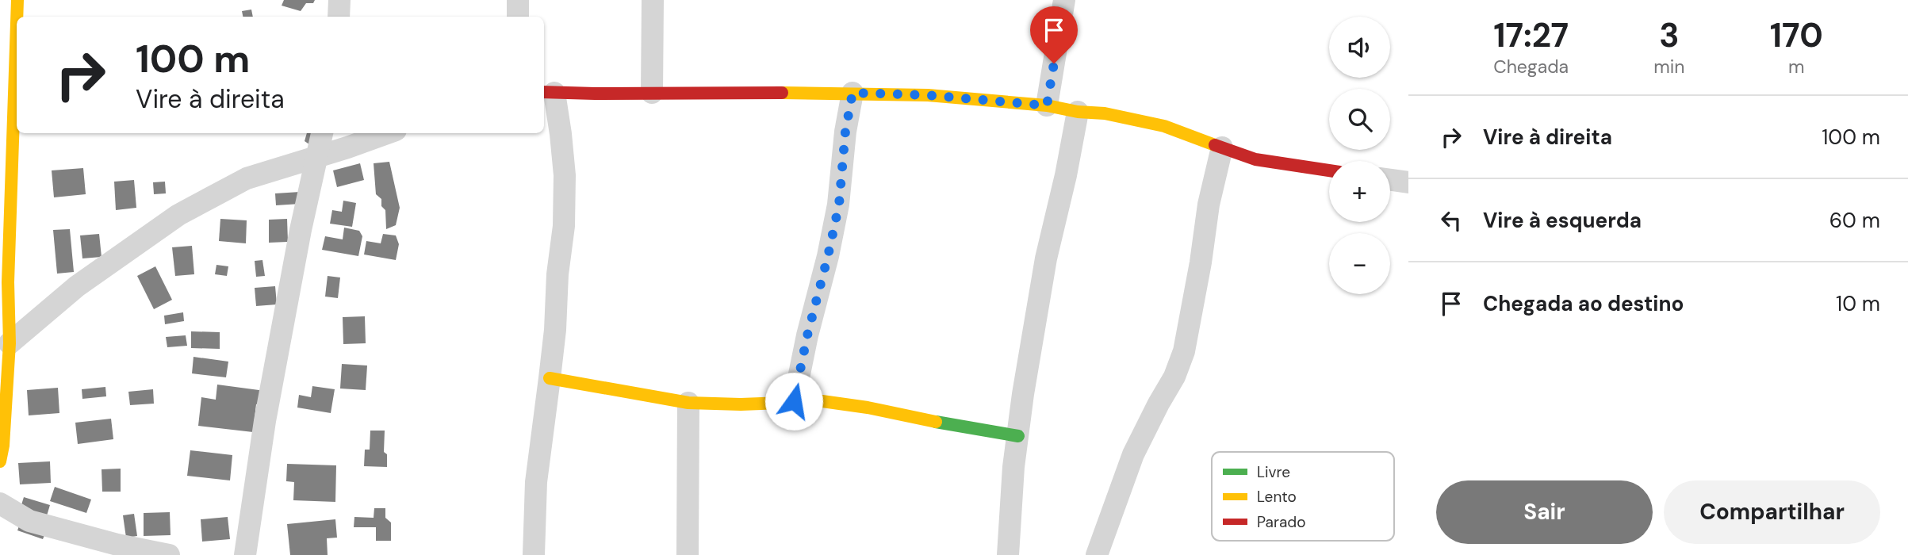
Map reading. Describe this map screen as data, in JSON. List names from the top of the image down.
{
  "legend": ["Livre", "Lento", "Parado"],
  "page": {
    "eta": [
      "17:27",
      "Chegada",
      "3",
      "min",
      "170",
      "m"
    ],
    "map_buttons": ["+", "−"],
    "turn": ["100 m", "Vire à direita"],
    "list": [
      {
        "name": "Vire à direita",
        "value": "100 m"
      },
      {
        "name": "Vire à esquerda",
        "value": "60 m"
      },
      {
        "name": "Chegada ao destino",
        "value": "10 m"
      }
    ],
    "buttons": ["Sair", "Compartilhar"]
  }
}
